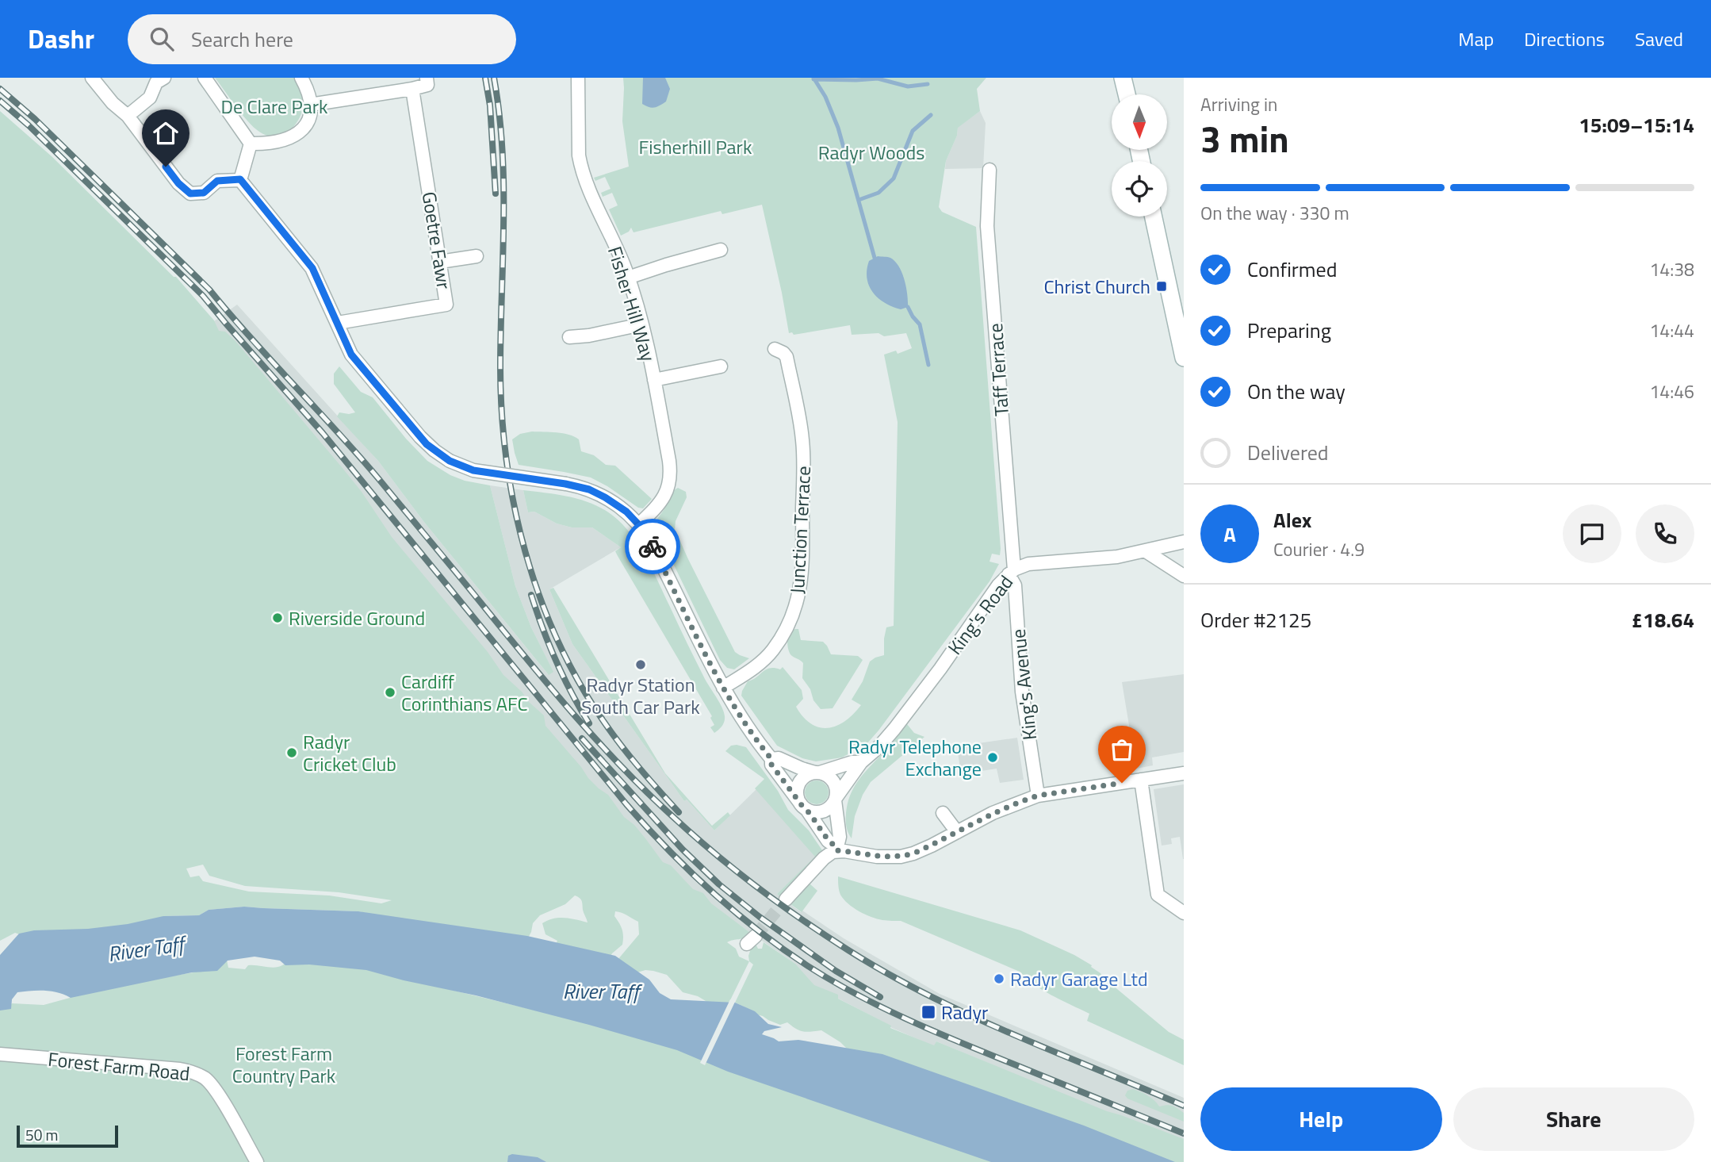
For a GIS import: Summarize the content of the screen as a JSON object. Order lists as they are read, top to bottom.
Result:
{
  "streets": {
    "street": [
      "Goetre Fawr",
      "Fisher Hill Way",
      "Taff Terrace",
      "Junction Terrace",
      "King's Road",
      "King's Avenue",
      "Forest Farm Road"
    ]
  },
  "crossings": [
    ["Taff Terrace", "King's Road"],
    ["Taff Terrace", "King's Avenue"],
    ["King's Road", "King's Avenue"]
  ],
  "water": ["River Taff"],
  "parks": [
    "De Clare Park",
    "Fisherhill Park",
    "Radyr Woods",
    "Forest Farm Country Park"
  ],
  "places": {
    "transit": ["Christ Church", "Radyr"],
    "other": [
      "Riverside Ground",
      "Radyr Station South Car Park",
      "Cardiff Corinthians AFC",
      "Radyr Cricket Club",
      "Radyr Telephone Exchange",
      "Radyr Garage Ltd"
    ]
  },
  "scale_bar": "50 m",
  "north": "bottom",
  "page": {
    "header": "Dashr",
    "search": "Search here",
    "nav": ["Map", "Directions", "Saved"],
    "heading": ["3 min", "Arriving in", "15:09–15:14"],
    "panel": [
      "Alex",
      "Courier · 4.9",
      "Order #2125",
      "£18.64"
    ],
    "bar": "On the way · 330 m",
    "list": [
      ["Confirmed", "14:38"],
      ["Preparing", "14:44"],
      ["On the way", "14:46"],
      "Delivered"
    ],
    "round": "A",
    "buttons": ["Help", "Share"],
    "scale": "50 m"
  }
}
